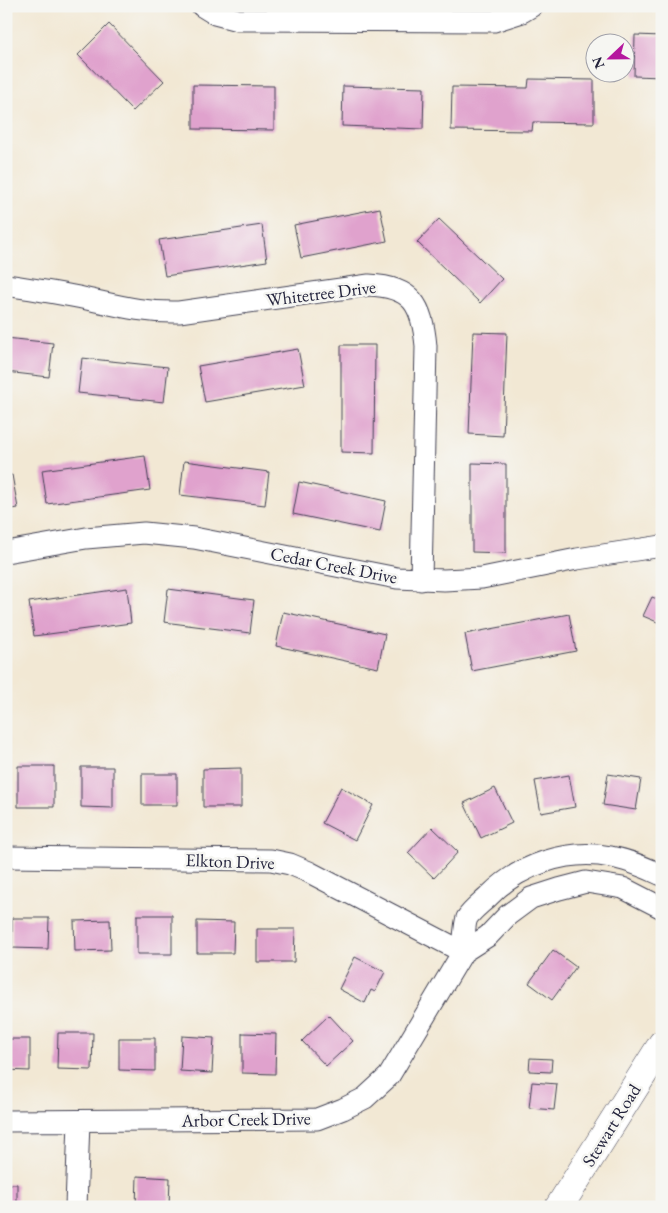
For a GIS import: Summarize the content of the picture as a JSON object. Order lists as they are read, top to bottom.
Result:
{
  "streets": {
    "street": [
      "Whitetree Drive",
      "Cedar Creek Drive",
      "Elkton Drive",
      "Arbor Creek Drive",
      "Stewart Road"
    ]
  },
  "crossings": [
    ["Whitetree Drive", "Cedar Creek Drive"],
    ["Elkton Drive", "Arbor Creek Drive"]
  ],
  "north": "left"
}
